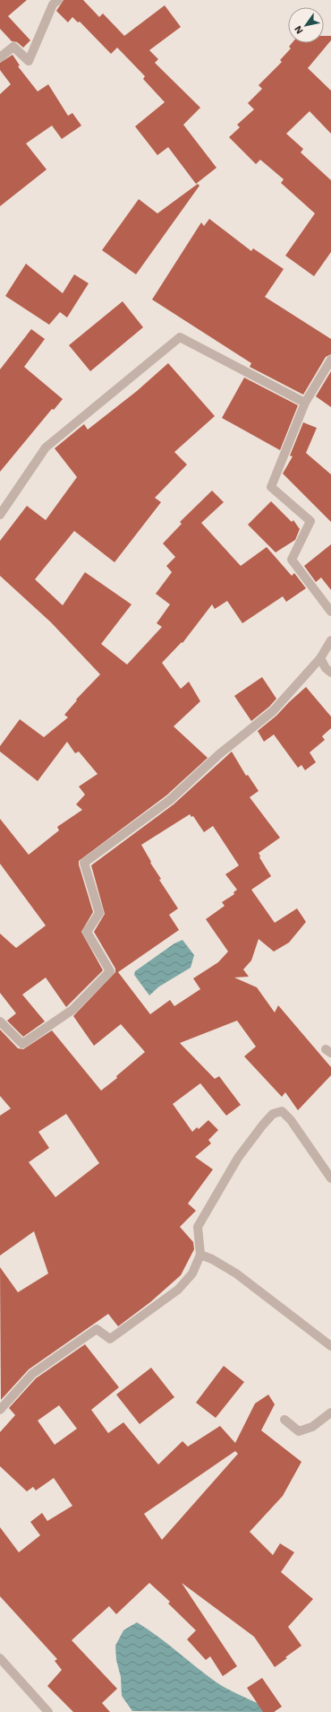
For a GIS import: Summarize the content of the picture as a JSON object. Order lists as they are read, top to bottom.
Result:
{
  "north": "bottom left"
}
